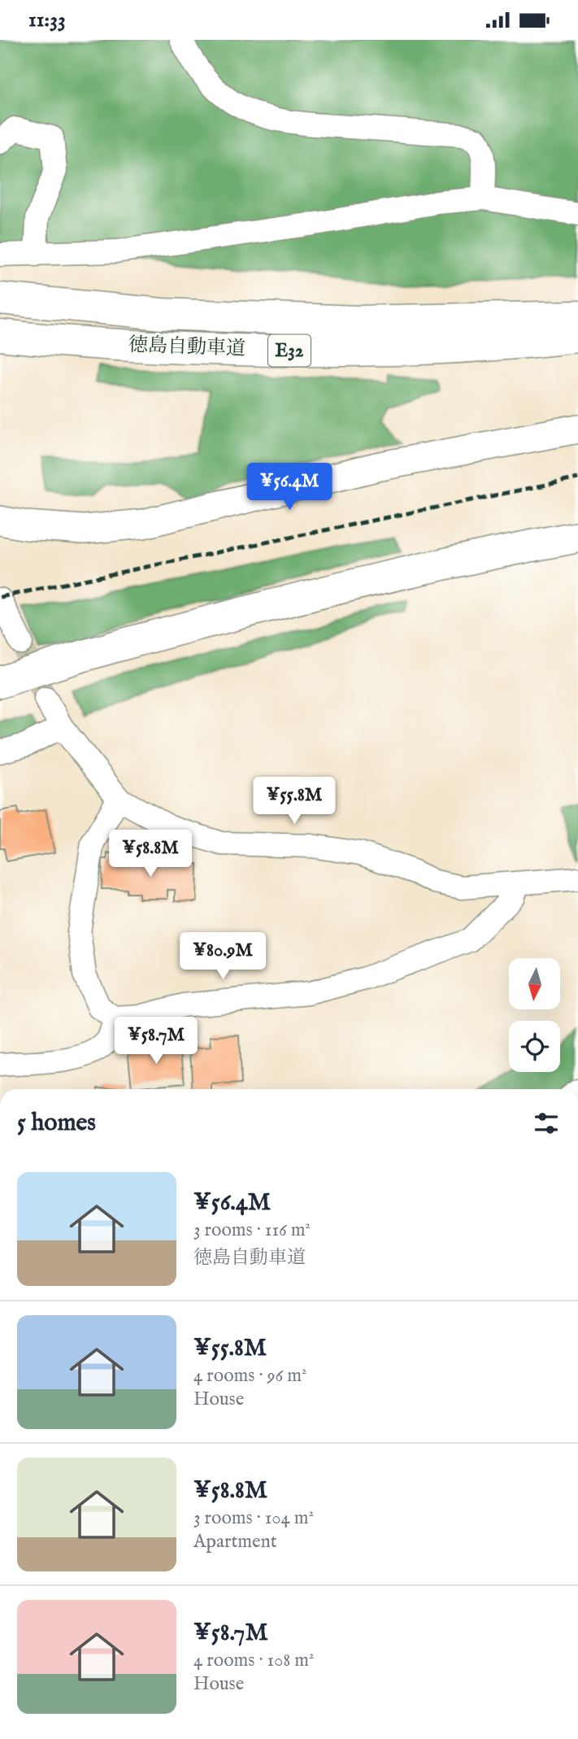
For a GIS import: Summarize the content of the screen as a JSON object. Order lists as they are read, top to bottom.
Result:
{
  "streets": {
    "highway": ["徳島自動車道", "E32"]
  },
  "north": "bottom",
  "page": {
    "status": "11:33",
    "price": [
      "¥56.4M",
      "¥55.8M",
      "¥58.8M",
      "¥80.9M",
      "¥58.7M"
    ],
    "heading": "5 homes",
    "list": [
      {
        "name": "¥56.4M",
        "note": "3 rooms · 116 m² · 徳島自動車道"
      },
      {
        "name": "¥55.8M",
        "note": "4 rooms · 96 m² · House"
      },
      {
        "name": "¥58.8M",
        "note": "3 rooms · 104 m² · Apartment"
      },
      {
        "name": "¥58.7M",
        "note": "4 rooms · 108 m² · House"
      }
    ]
  }
}
